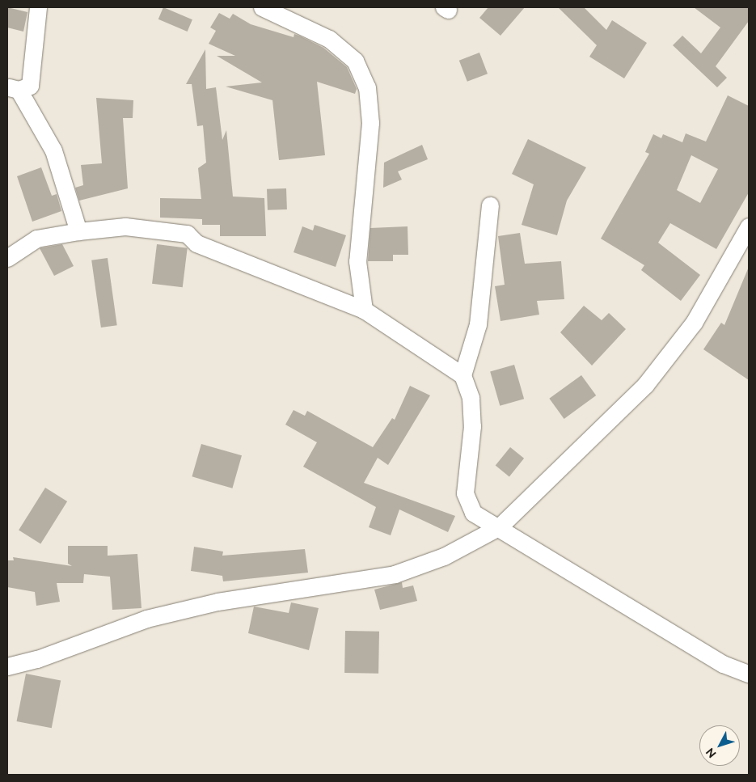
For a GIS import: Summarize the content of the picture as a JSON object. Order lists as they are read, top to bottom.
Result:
{
  "north": "bottom left"
}
